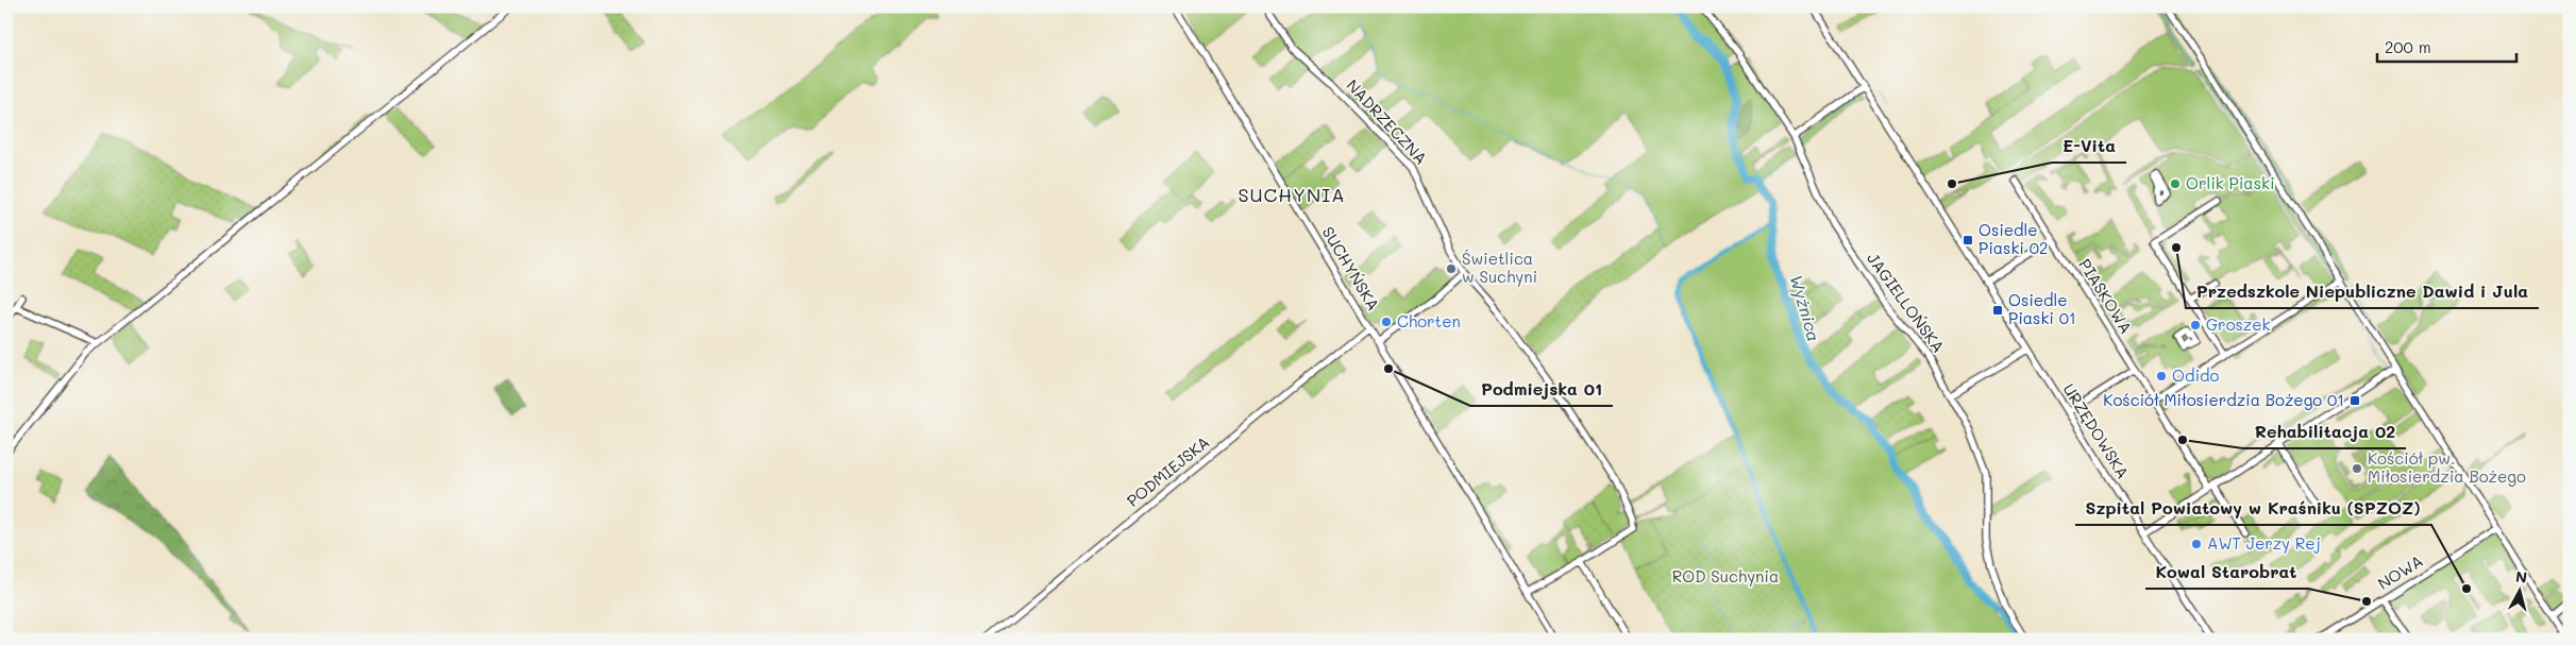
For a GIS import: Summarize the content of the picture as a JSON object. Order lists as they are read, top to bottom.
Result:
{
  "streets": {
    "street": [
      "NADRZECZNA",
      "SUCHYŃSKA",
      "PIASKOWA",
      "JAGIELLOŃSKA",
      "URZĘDOWSKA",
      "PODMIEJSKA",
      "NOWA"
    ]
  },
  "crossings": [
    ["SUCHYŃSKA", "PODMIEJSKA"]
  ],
  "districts": ["SUCHYNIA"],
  "water": ["Wyżnica"],
  "parks": ["ROD Suchynia"],
  "places": {
    "other": [
      "E-Vita",
      "Orlik Piaski",
      "Przedszkole Niepubliczne Dawid i Jula",
      "Świetlica w Suchyni",
      "Chorten",
      "Groszek",
      "Podmiejska 01",
      "Odido",
      "Rehabilitacja 02",
      "Kościół pw. Miłosierdzia Bożego",
      "AWT Jerzy Rej",
      "Szpital Powiatowy w Kraśniku (SPZOZ)",
      "Kowal Starobrat"
    ],
    "transit": ["Osiedle Piaski 02", "Osiedle Piaski 01", "Kościół Miłosierdzia Bożego 01"]
  },
  "scale_bar": "200 m",
  "north": "top"
}
